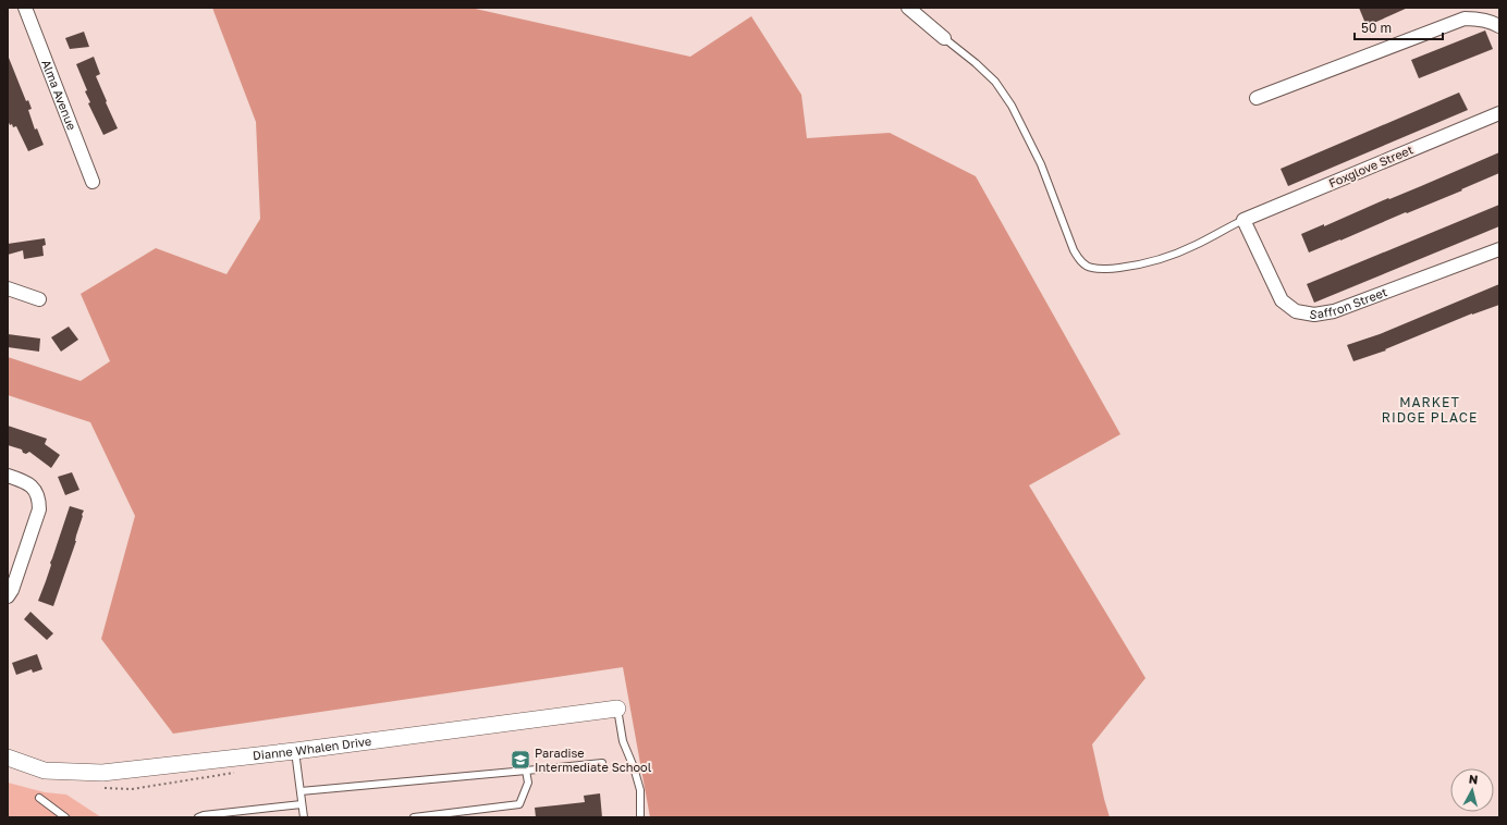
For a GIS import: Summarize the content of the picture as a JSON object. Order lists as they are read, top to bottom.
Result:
{
  "streets": {
    "street": [
      "Alma Avenue",
      "Foxglove Street",
      "Saffron Street",
      "Dianne Whalen Drive"
    ]
  },
  "crossings": [
    ["Foxglove Street", "Saffron Street"]
  ],
  "districts": ["MARKET RIDGE PLACE"],
  "places": {
    "school or university": ["Paradise Intermediate School"]
  },
  "scale_bar": "50 m",
  "north": "top"
}
